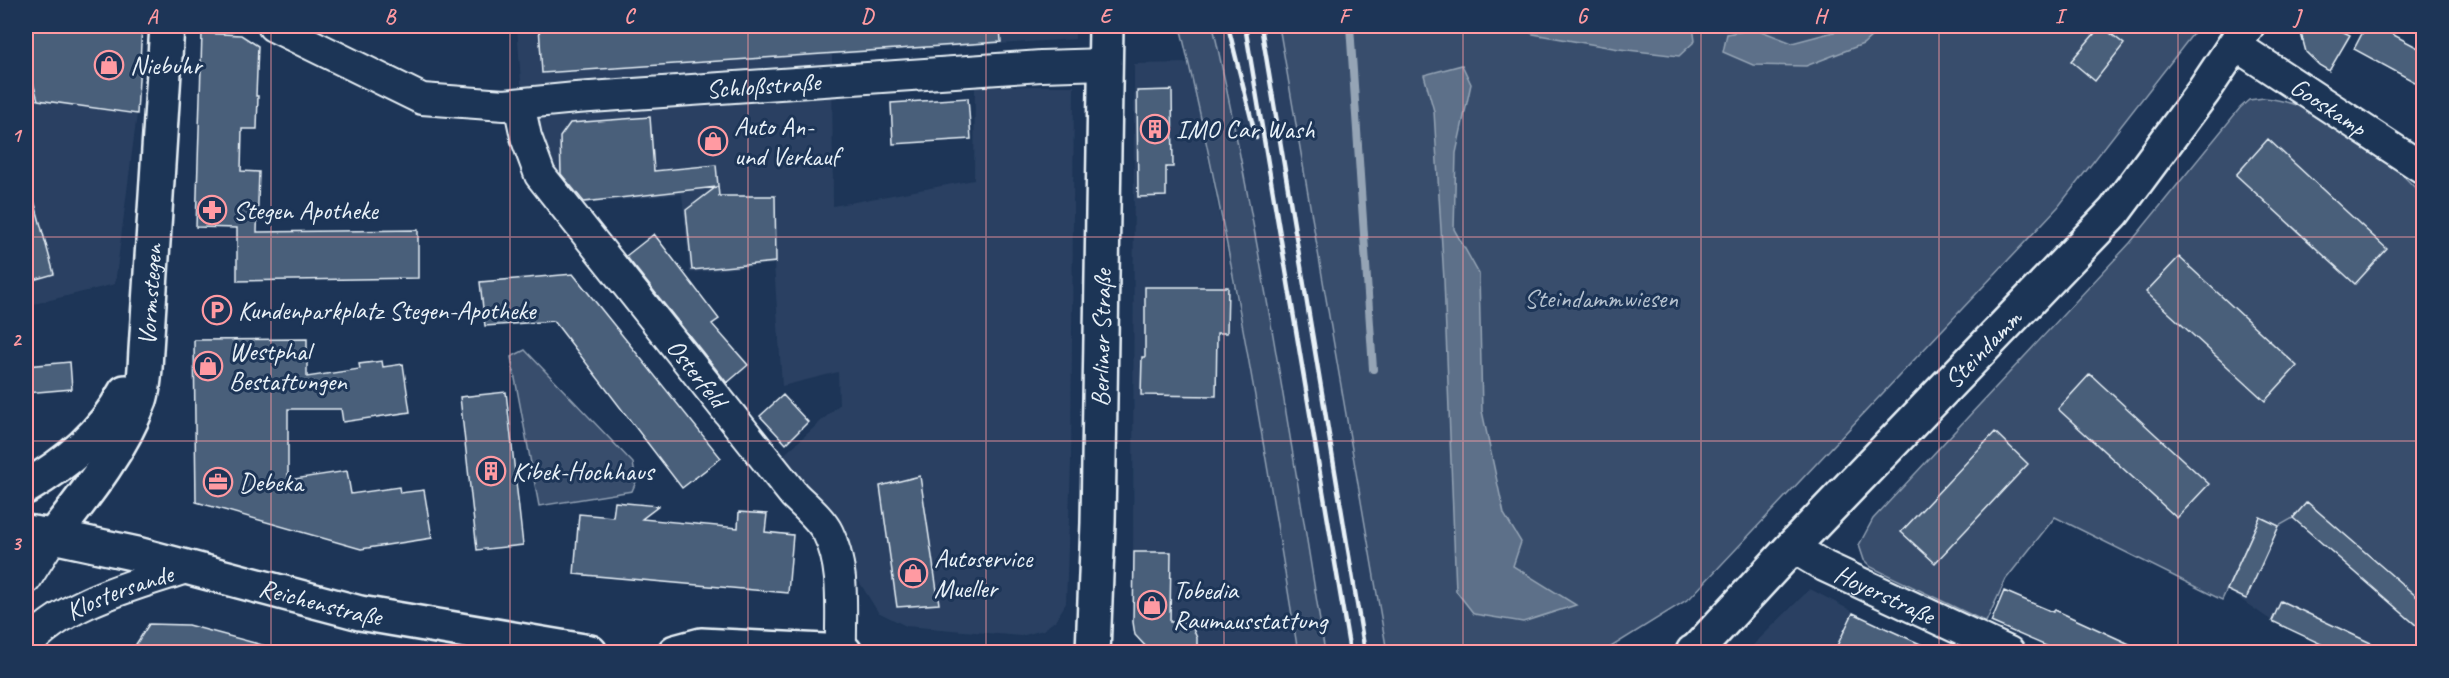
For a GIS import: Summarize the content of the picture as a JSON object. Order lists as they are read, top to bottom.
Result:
{
  "streets": {
    "main road": [
      "Vormstegen",
      "Berliner Straße",
      "Steindamm",
      "Reichenstraße"
    ],
    "street": [
      "Schloßstraße",
      "Gooskamp",
      "Osterfeld",
      "Klostersande",
      "Hoyerstraße"
    ]
  },
  "crossings": [
    ["Schloßstraße", "Berliner Straße"],
    ["Schloßstraße", "Osterfeld"],
    ["Gooskamp", "Steindamm"],
    ["Vormstegen", "Reichenstraße"],
    ["Steindamm", "Hoyerstraße"],
    ["Klostersande", "Reichenstraße"]
  ],
  "parks": ["Steindammwiesen"],
  "places": {
    "shop": [
      "Niebuhr",
      "Auto An- und Verkauf",
      "Westphal Bestattungen",
      "Autoservice Mueller",
      "Tobedia Raumausstattung"
    ],
    "building": ["IMO Car Wash", "Kibek-Hochhaus"],
    "pharmacy": ["Stegen Apotheke"],
    "parking": ["Kundenparkplatz Stegen-Apotheke"],
    "office": ["Debeka"]
  },
  "grid": {
    "columns": [
      "A",
      "B",
      "C",
      "D",
      "E",
      "F",
      "G",
      "H",
      "I",
      "J"
    ],
    "rows": ["1", "2", "3"]
  }
}
